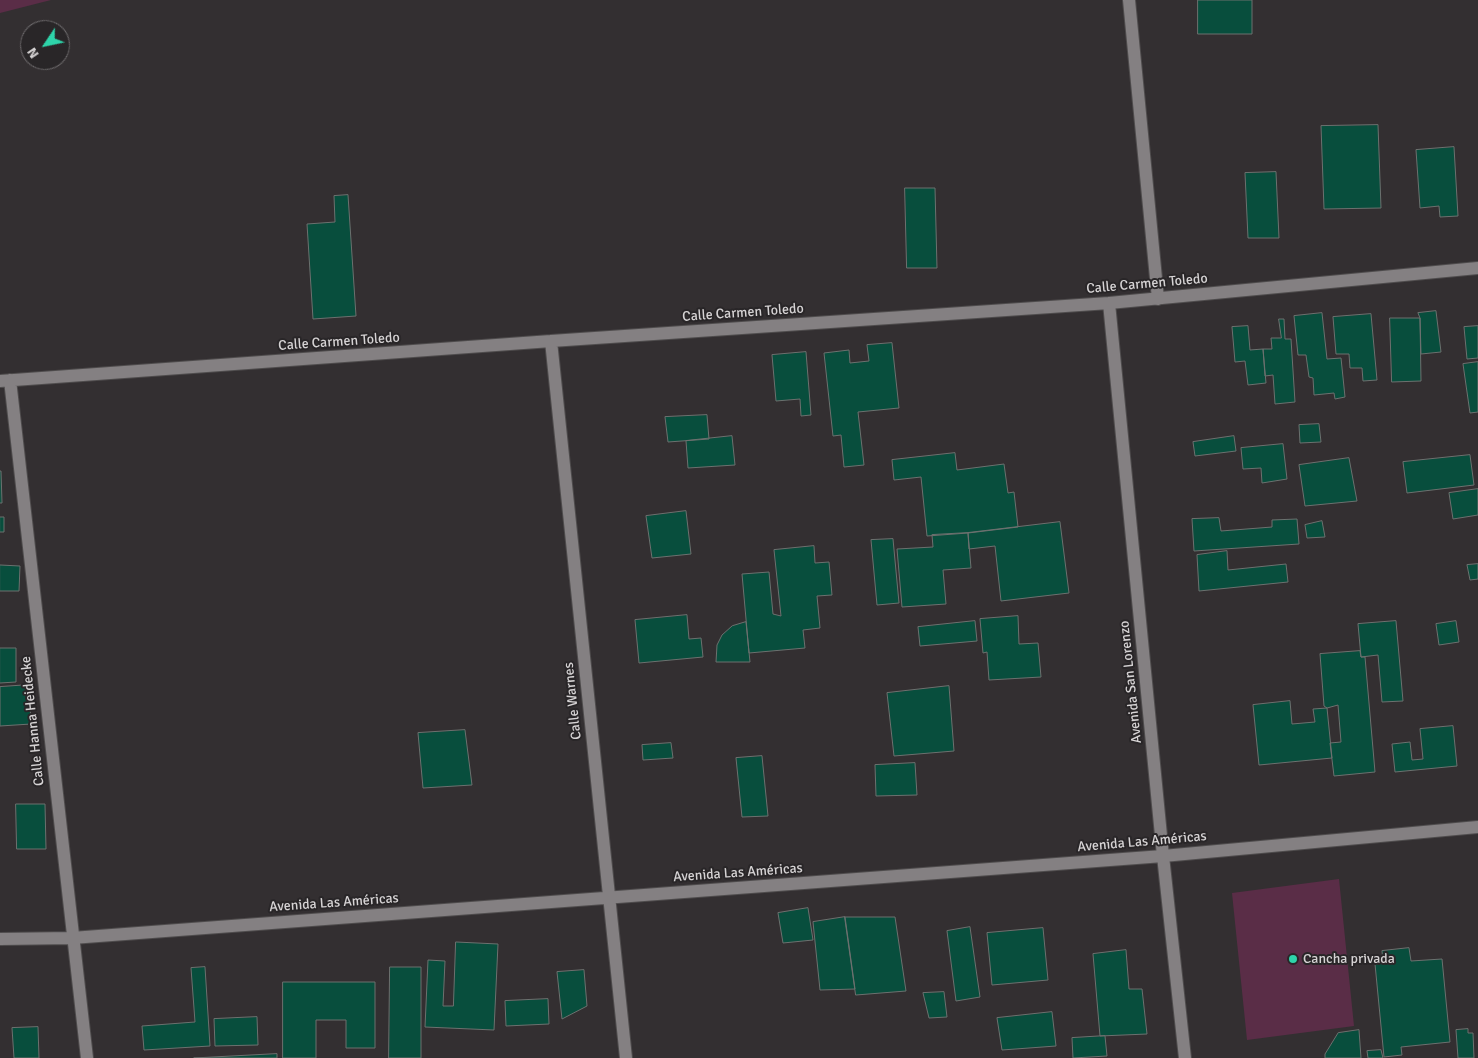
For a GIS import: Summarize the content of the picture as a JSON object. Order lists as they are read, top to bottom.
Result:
{
  "streets": {
    "street": [
      "Calle Carmen Toledo",
      "Avenida San Lorenzo",
      "Calle Warnes",
      "Calle Hanna Heidecke",
      "Avenida Las Américas"
    ]
  },
  "crossings": [
    ["Calle Carmen Toledo", "Avenida San Lorenzo"],
    ["Calle Carmen Toledo", "Calle Warnes"],
    ["Calle Carmen Toledo", "Calle Hanna Heidecke"],
    ["Avenida San Lorenzo", "Avenida Las Américas"],
    ["Calle Warnes", "Avenida Las Américas"],
    ["Calle Hanna Heidecke", "Avenida Las Américas"]
  ],
  "places": ["Cancha privada"],
  "north": "bottom left"
}
